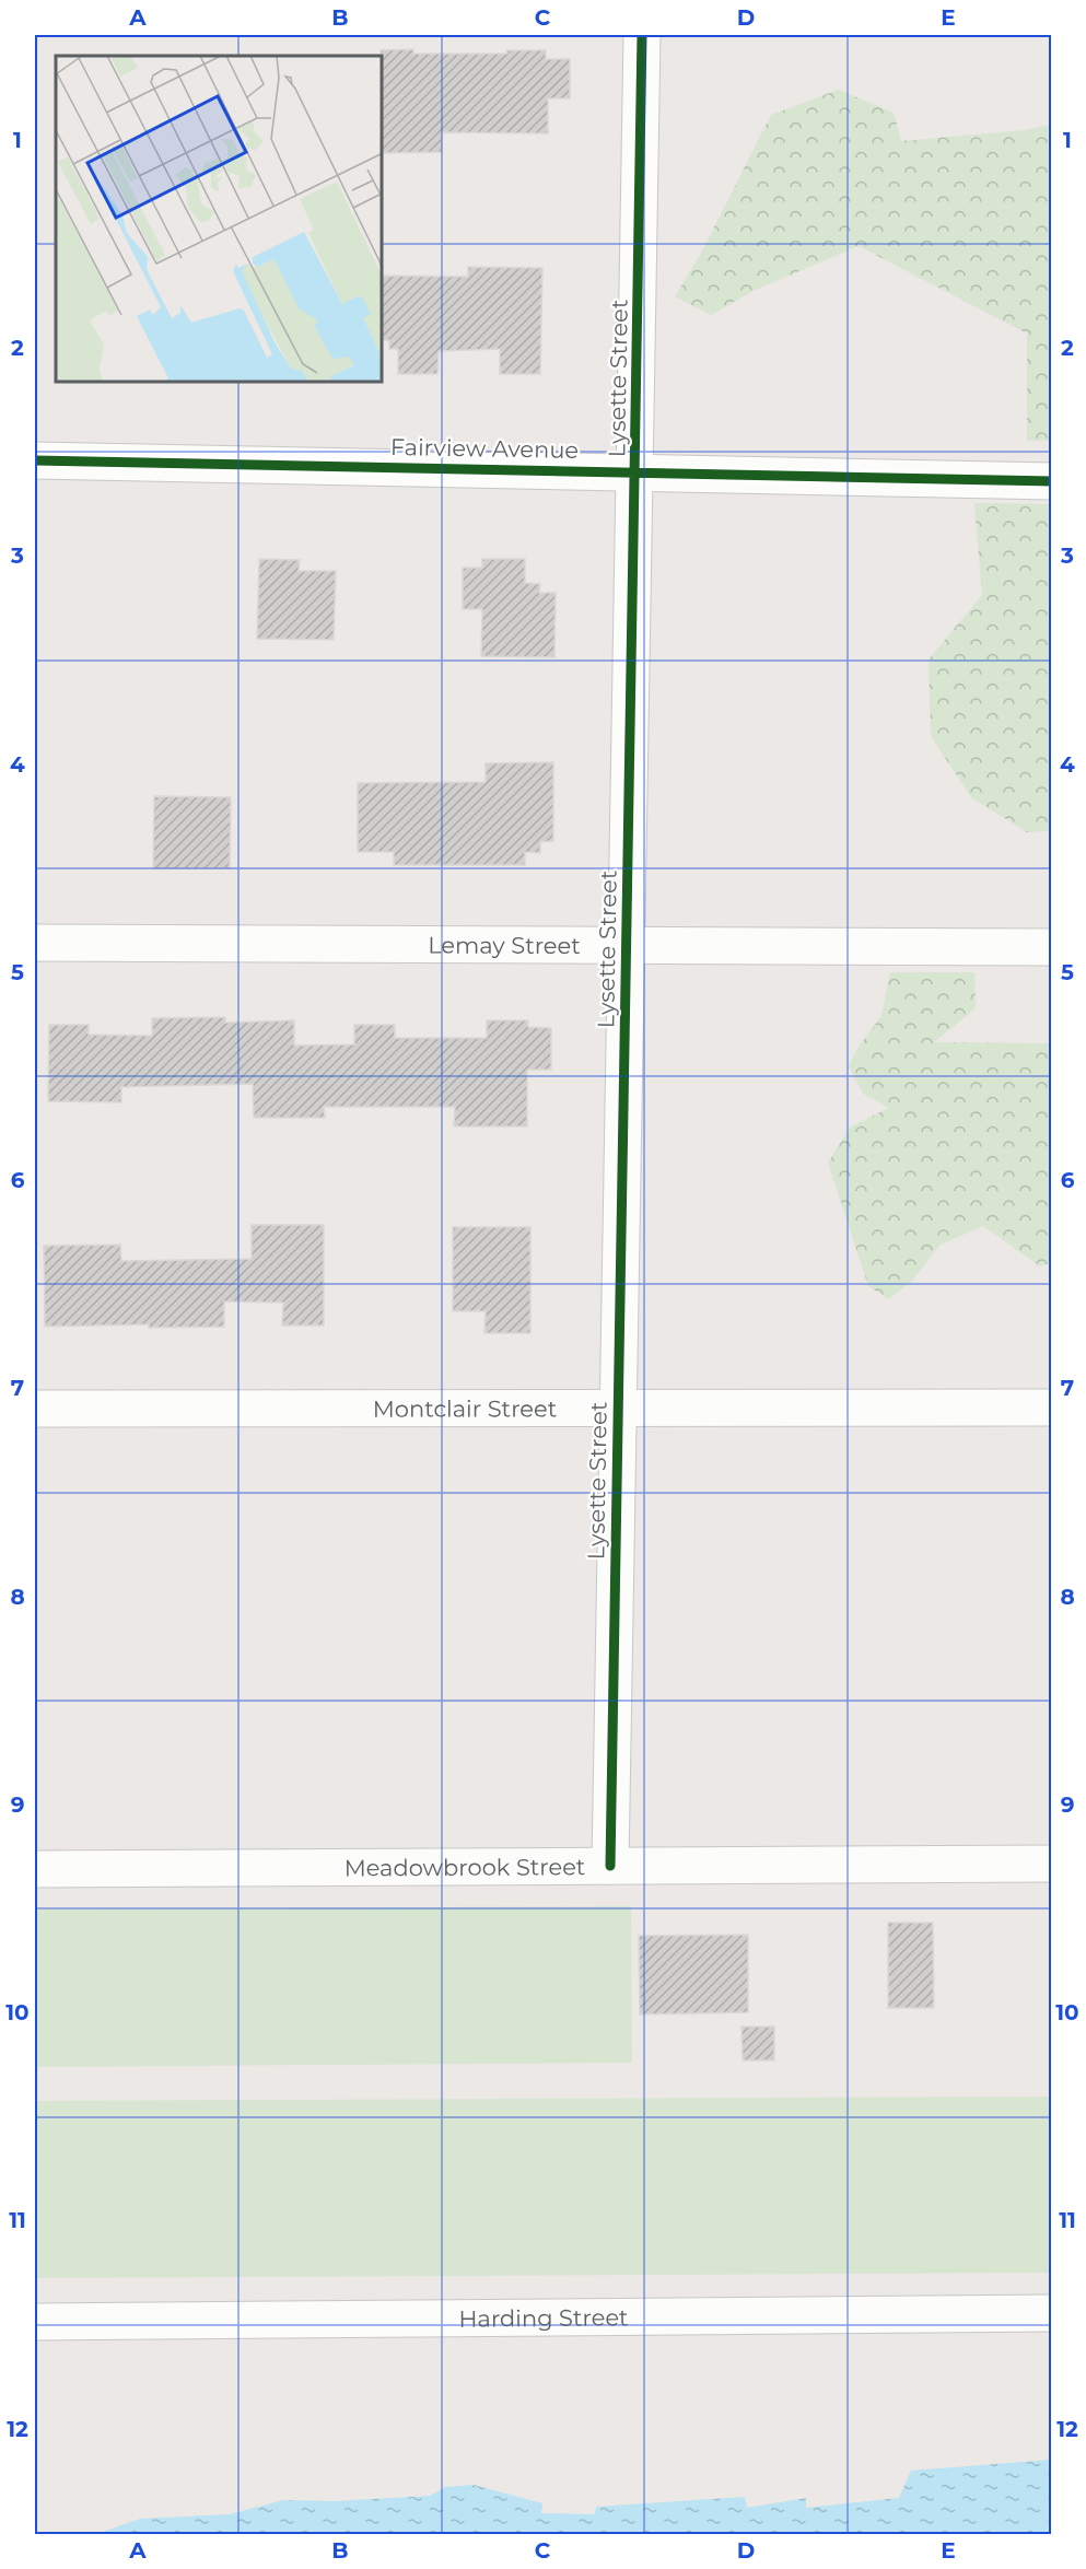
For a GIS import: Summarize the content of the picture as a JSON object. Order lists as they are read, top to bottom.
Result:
{
  "streets": {
    "street": [
      "Lysette Street",
      "Fairview Avenue",
      "Lemay Street",
      "Montclair Street",
      "Meadowbrook Street",
      "Harding Street"
    ]
  },
  "crossings": [
    ["Lysette Street", "Fairview Avenue"],
    ["Lysette Street", "Lemay Street"],
    ["Lysette Street", "Montclair Street"],
    ["Lysette Street", "Meadowbrook Street"]
  ],
  "grid": {
    "columns": [
      "A",
      "B",
      "C",
      "D",
      "E"
    ],
    "rows": [
      "1",
      "2",
      "3",
      "4",
      "5",
      "6",
      "7",
      "8",
      "9",
      "10",
      "11",
      "12"
    ]
  }
}
